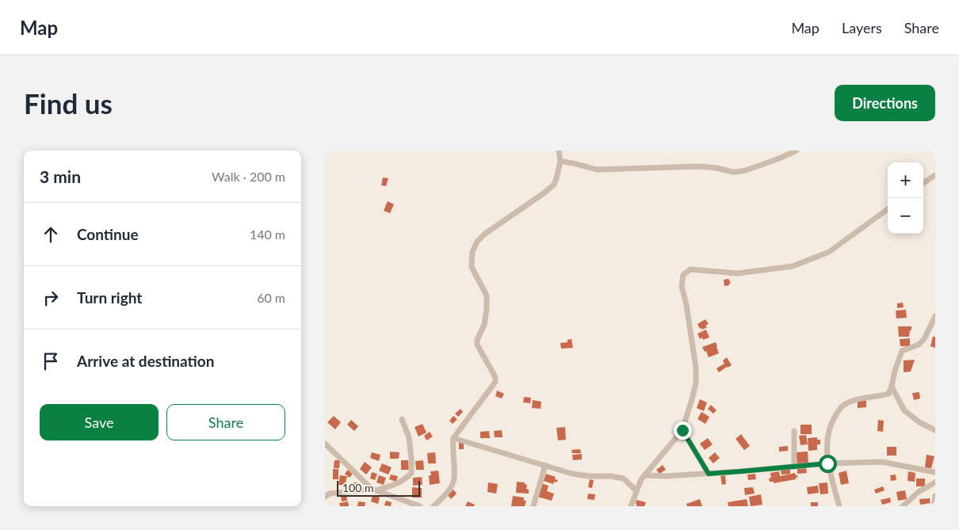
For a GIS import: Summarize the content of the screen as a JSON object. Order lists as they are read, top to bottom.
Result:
{
  "scale_bar": "100 m",
  "page": {
    "header": "Map",
    "nav": ["Map", "Layers", "Share"],
    "buttons": [
      "Directions",
      ["Save", "Share"]
    ],
    "title": "Find us",
    "heading": ["3 min", "Walk · 200 m"],
    "map_buttons": ["+", "−"],
    "list": [
      ["Continue", "140 m"],
      ["Turn right", "60 m"],
      "Arrive at destination"
    ],
    "scale": "100 m"
  }
}
